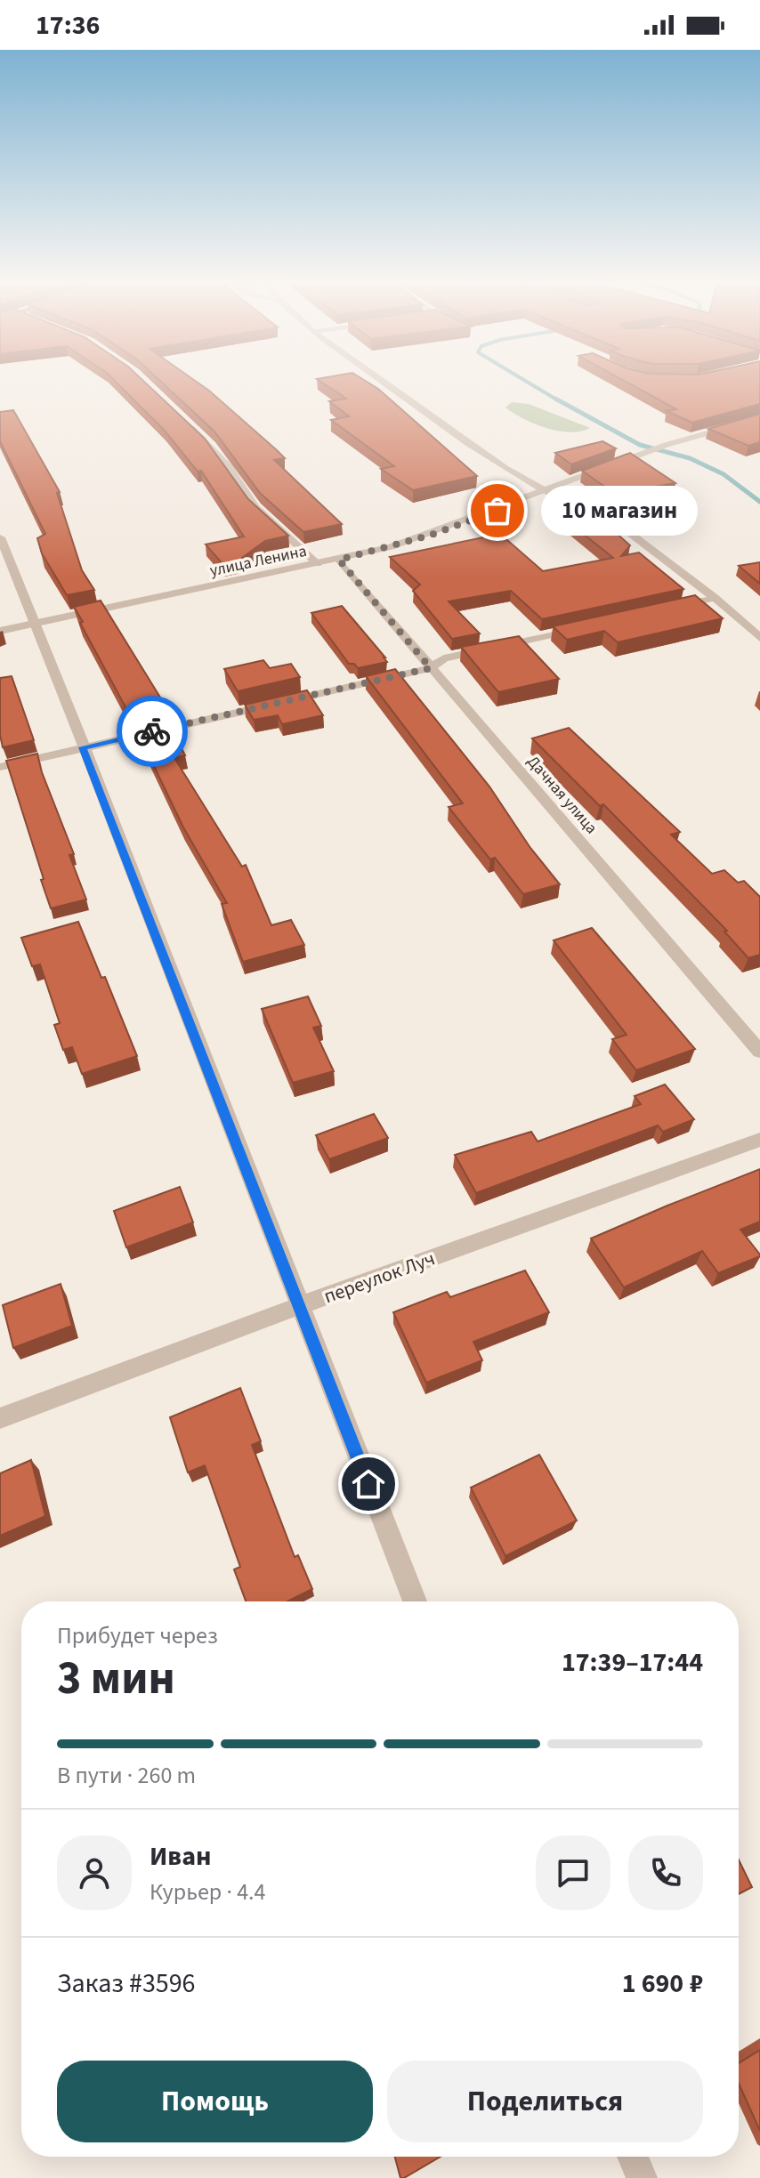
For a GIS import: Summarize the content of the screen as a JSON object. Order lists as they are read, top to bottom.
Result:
{
  "streets": {
    "street": ["улица Ленина", "Дачная улица", "переулок Луч"]
  },
  "crossings": [
    ["улица Ленина", "Дачная улица"]
  ],
  "places": ["10 магазин"],
  "page": {
    "status": "17:36",
    "bubble": "10 магазин",
    "heading": ["3 мин", "Прибудет через", "17:39–17:44"],
    "panel": [
      "Иван",
      "Курьер · 4.4",
      "Заказ #3596",
      "1 690 ₽"
    ],
    "bar": "В пути · 260 m",
    "buttons": ["Помощь", "Поделиться"]
  }
}
